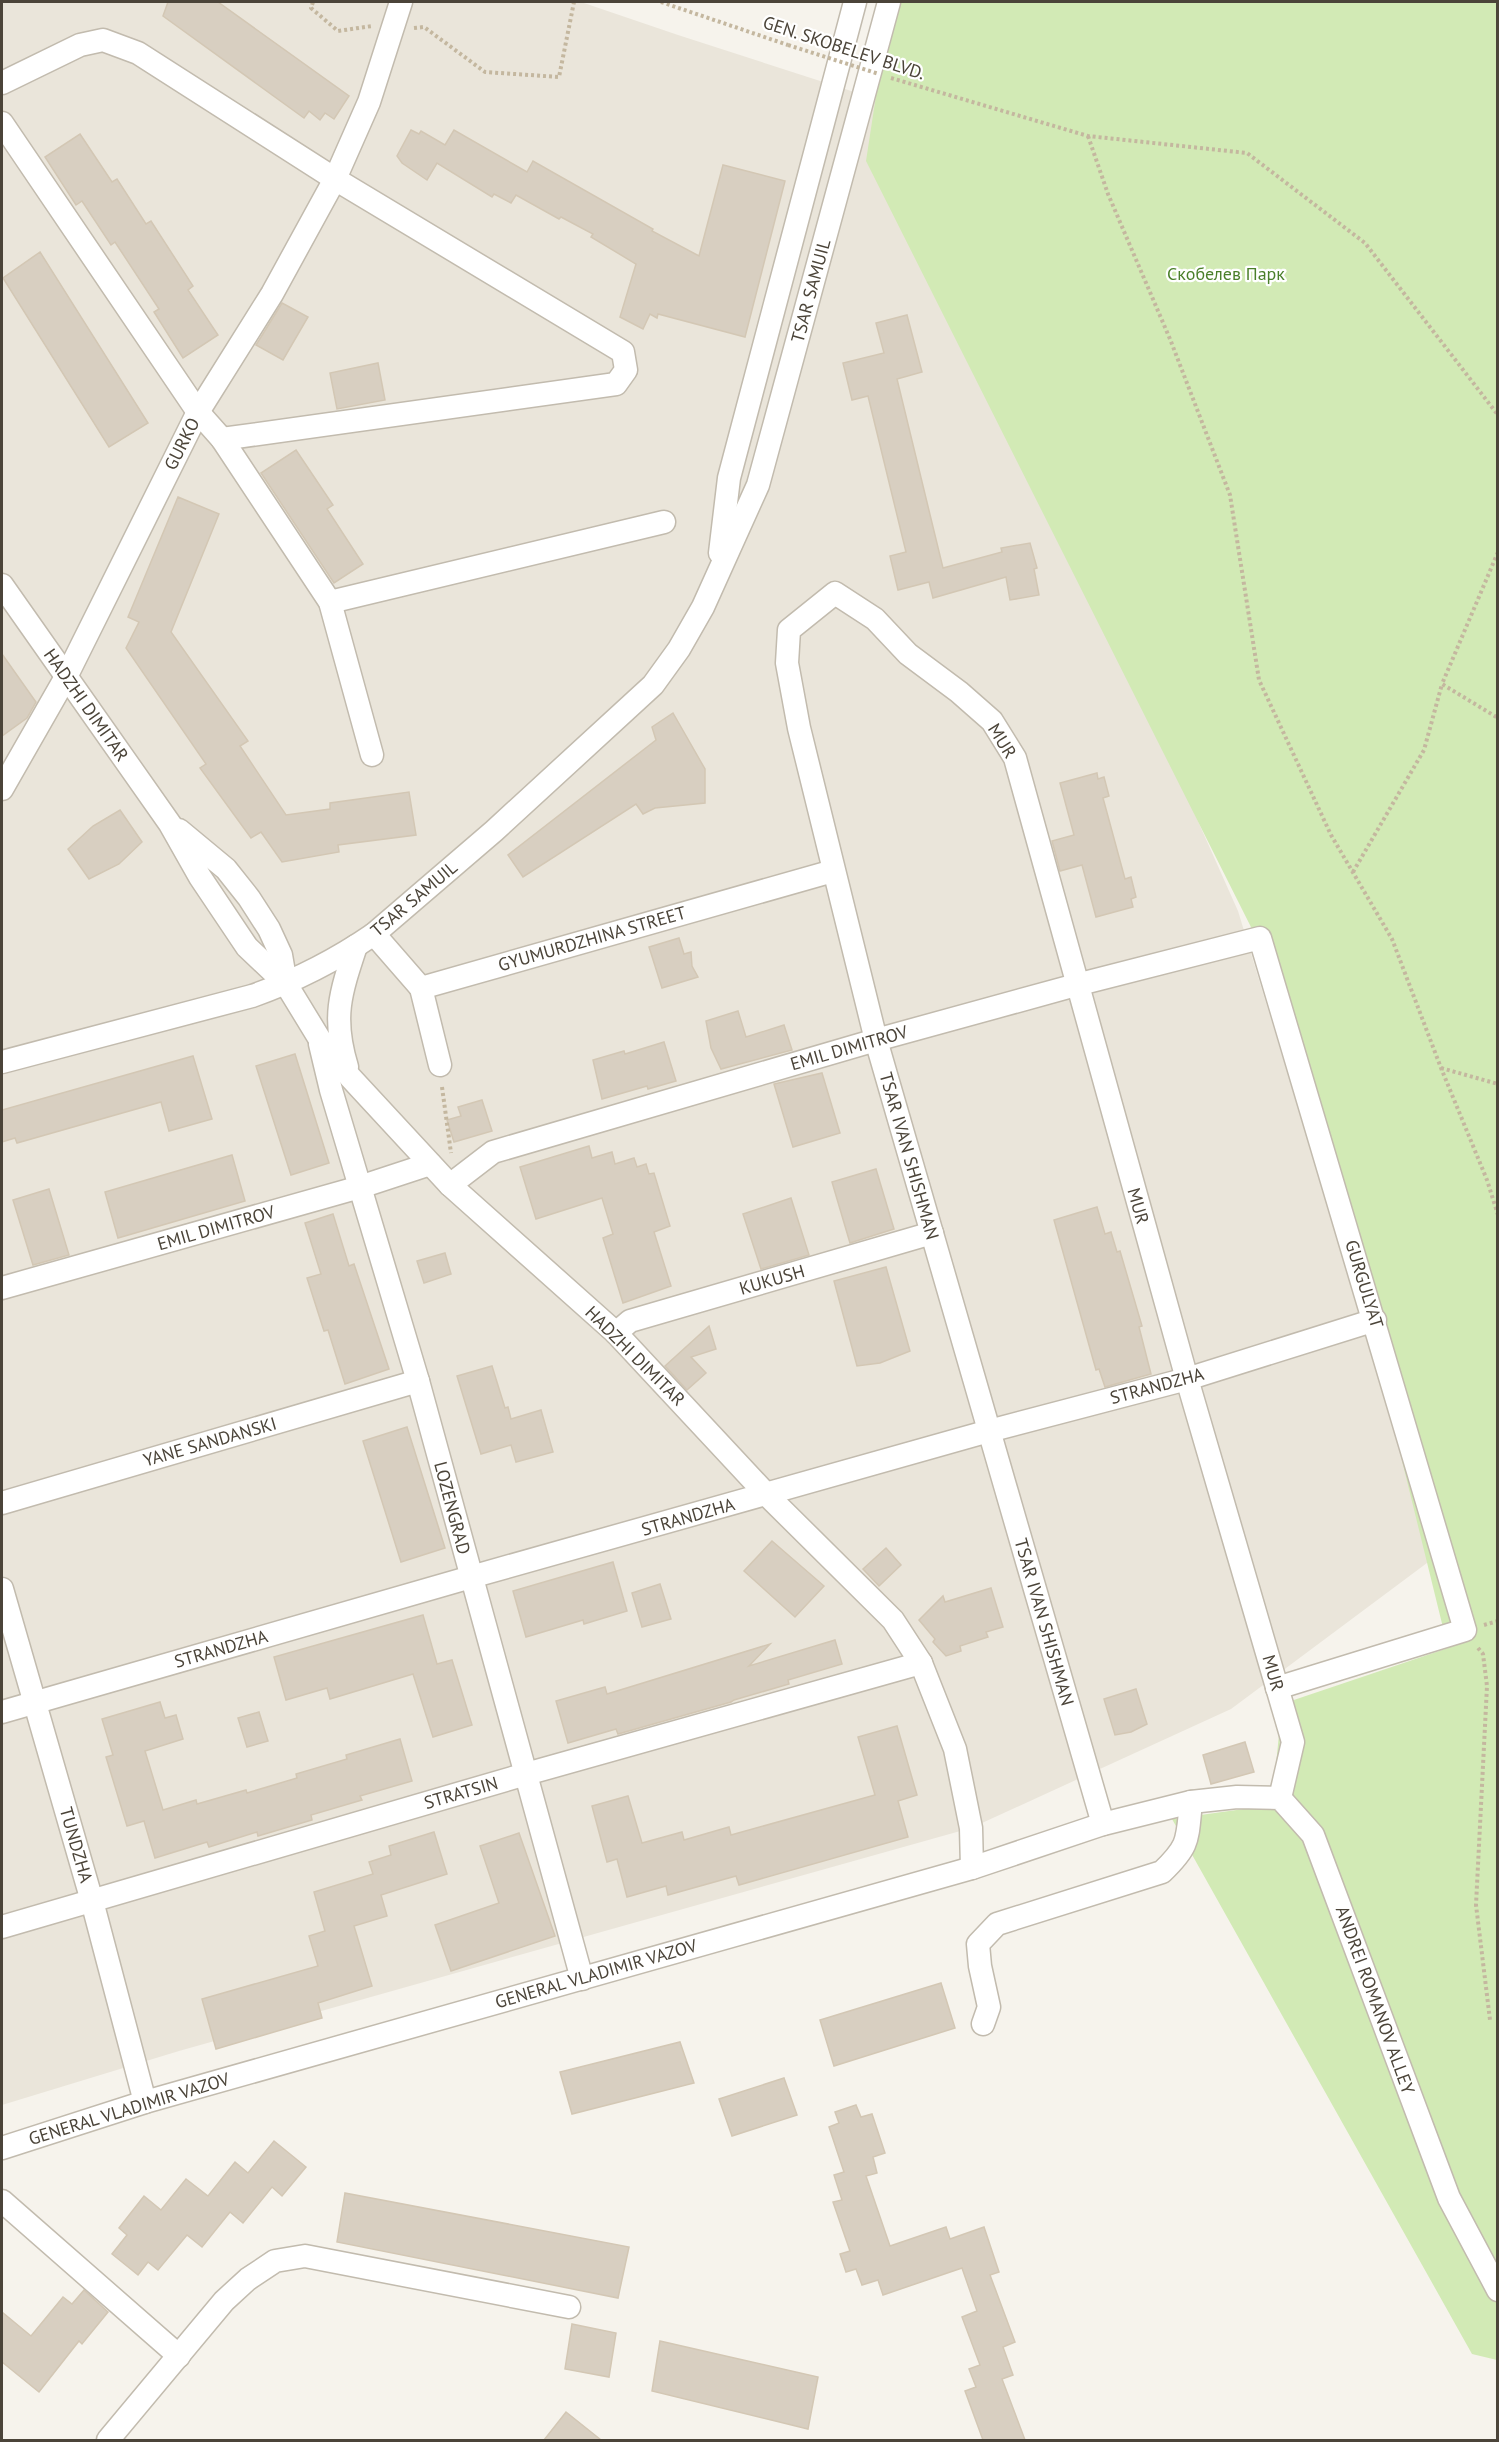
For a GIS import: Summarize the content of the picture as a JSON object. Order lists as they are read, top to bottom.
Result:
{
  "streets": {
    "street": [
      "TSAR SAMUIL",
      "GURKO",
      "HADZHI DIMITAR",
      "MUR",
      "GYUMURDZHINA STREET",
      "EMIL DIMITROV",
      "TSAR IVAN SHISHMAN",
      "KUKUSH",
      "GURGULYAT",
      "STRANDZHA",
      "YANE SANDANSKI",
      "LOZENGRAD",
      "STRATSIN",
      "TUNDZHA",
      "GENERAL VLADIMIR VAZOV",
      "ANDREI ROMANOV ALLEY"
    ],
    "path": ["GEN. SKOBELEV BLVD."]
  },
  "crossings": [
    ["TSAR SAMUIL", "HADZHI DIMITAR"],
    ["GURKO", "HADZHI DIMITAR"],
    ["HADZHI DIMITAR", "EMIL DIMITROV"],
    ["HADZHI DIMITAR", "KUKUSH"],
    ["HADZHI DIMITAR", "STRANDZHA"],
    ["HADZHI DIMITAR", "LOZENGRAD"],
    ["HADZHI DIMITAR", "STRATSIN"],
    ["HADZHI DIMITAR", "GENERAL VLADIMIR VAZOV"],
    ["MUR", "EMIL DIMITROV"],
    ["MUR", "TSAR IVAN SHISHMAN"],
    ["MUR", "STRANDZHA"],
    ["MUR", "ANDREI ROMANOV ALLEY"],
    ["GYUMURDZHINA STREET", "TSAR IVAN SHISHMAN"],
    ["EMIL DIMITROV", "TSAR IVAN SHISHMAN"],
    ["EMIL DIMITROV", "GURGULYAT"],
    ["EMIL DIMITROV", "LOZENGRAD"],
    ["TSAR IVAN SHISHMAN", "KUKUSH"],
    ["TSAR IVAN SHISHMAN", "STRANDZHA"],
    ["TSAR IVAN SHISHMAN", "GENERAL VLADIMIR VAZOV"],
    ["GURGULYAT", "STRANDZHA"],
    ["STRANDZHA", "LOZENGRAD"],
    ["STRANDZHA", "TUNDZHA"],
    ["YANE SANDANSKI", "LOZENGRAD"],
    ["LOZENGRAD", "STRATSIN"],
    ["LOZENGRAD", "GENERAL VLADIMIR VAZOV"],
    ["STRATSIN", "TUNDZHA"],
    ["TUNDZHA", "GENERAL VLADIMIR VAZOV"]
  ],
  "parks": ["Скобелев Парк"]
}
